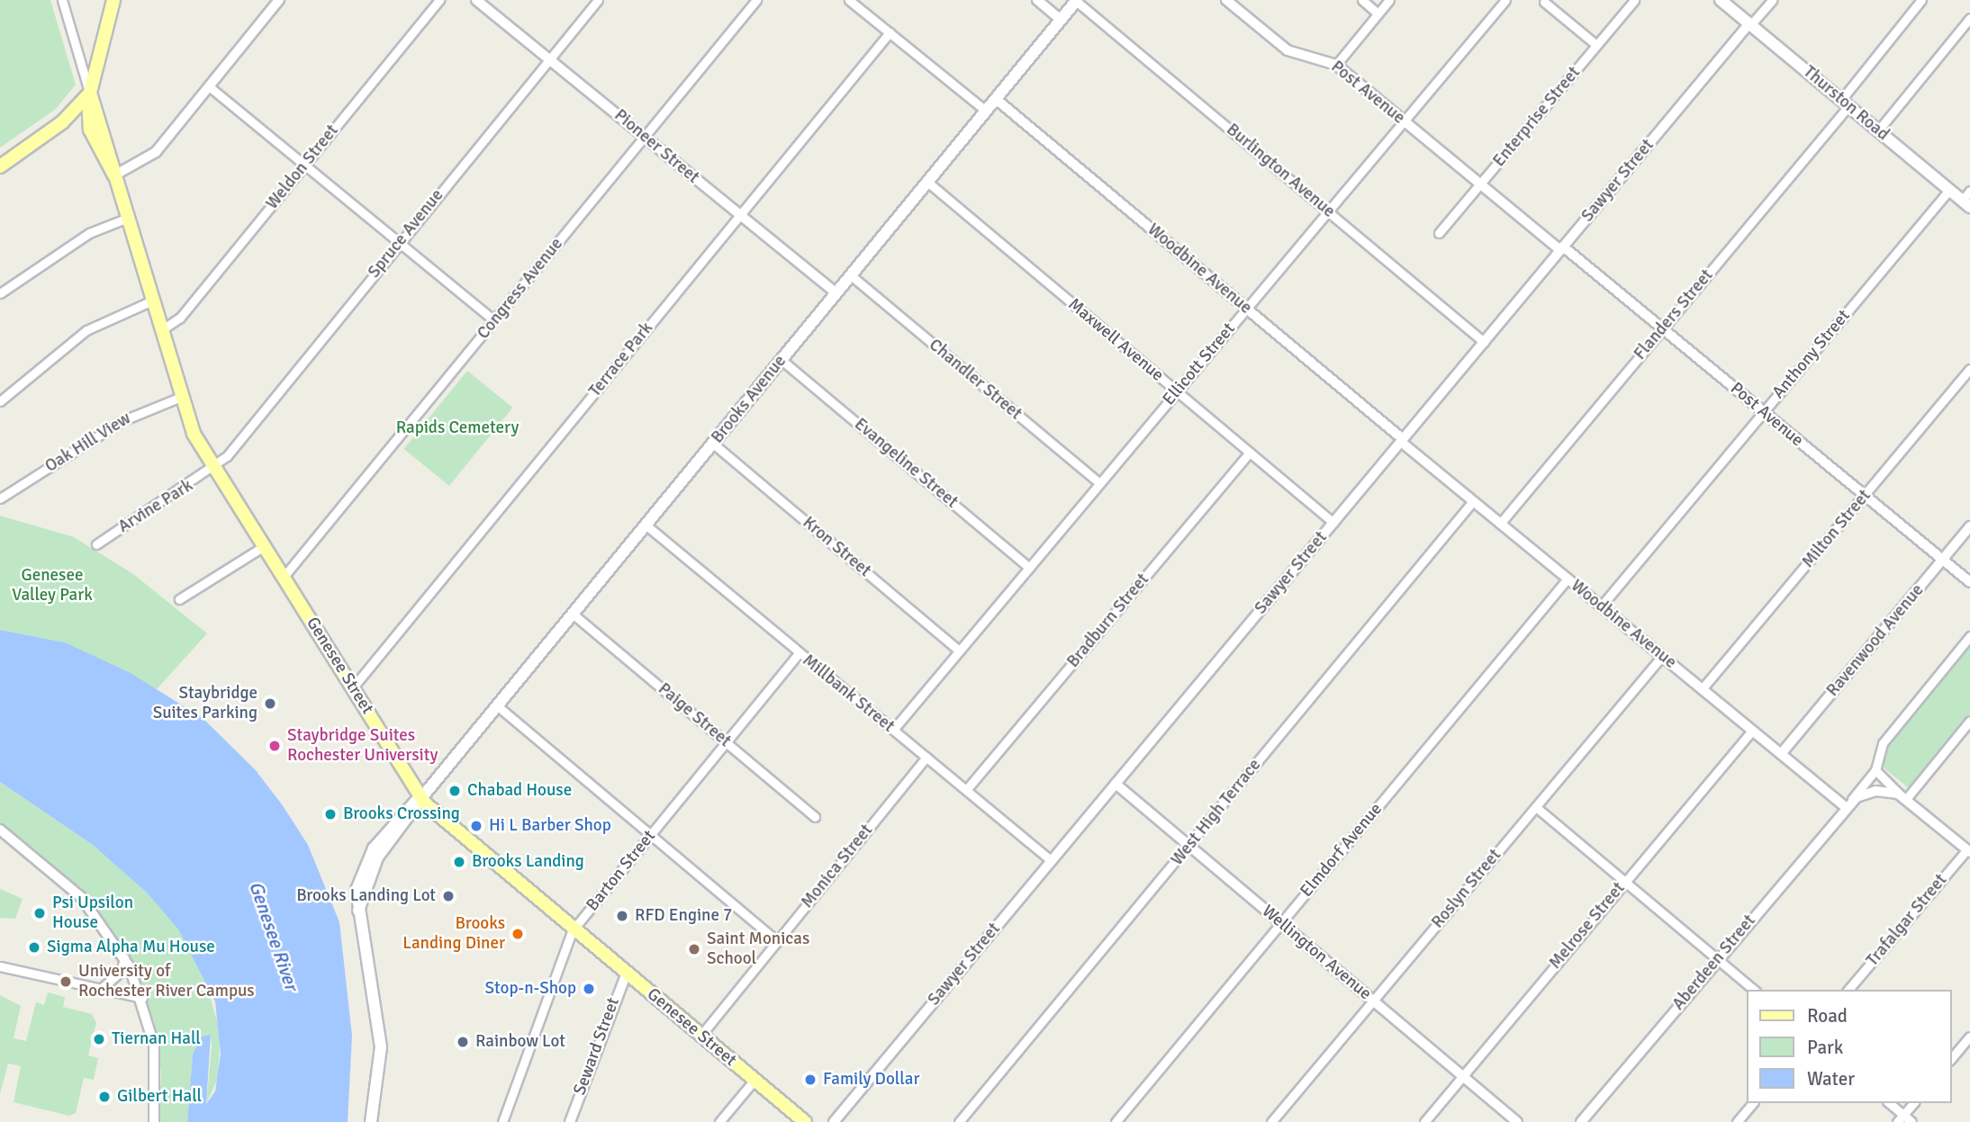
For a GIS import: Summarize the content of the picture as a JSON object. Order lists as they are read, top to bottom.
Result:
{
  "streets": {
    "main road": ["Thurston Road", "Brooks Avenue", "Genesee Street"],
    "street": [
      "Post Avenue",
      "Enterprise Street",
      "Pioneer Street",
      "Weldon Street",
      "Burlington Avenue",
      "Sawyer Street",
      "Spruce Avenue",
      "Woodbine Avenue",
      "Congress Avenue",
      "Flanders Street",
      "Maxwell Avenue",
      "Anthony Street",
      "Terrace Park",
      "Ellicott Street",
      "Chandler Street",
      "Oak Hill View",
      "Evangeline Street",
      "Arvine Park",
      "Milton Street",
      "Kron Street",
      "Bradburn Street",
      "Ravenwood Avenue",
      "Millbank Street",
      "Paige Street",
      "West High Terrace",
      "Elmdorf Avenue",
      "Monica Street",
      "Barton Street",
      "Roslyn Street",
      "Trafalgar Street",
      "Melrose Street",
      "Wellington Avenue",
      "Aberdeen Street",
      "Seward Street"
    ]
  },
  "crossings": [
    ["Post Avenue", "Enterprise Street"],
    ["Post Avenue", "Sawyer Street"],
    ["Post Avenue", "Flanders Street"],
    ["Post Avenue", "Anthony Street"],
    ["Post Avenue", "Ellicott Street"],
    ["Post Avenue", "Milton Street"],
    ["Post Avenue", "Ravenwood Avenue"],
    ["Thurston Road", "Sawyer Street"],
    ["Thurston Road", "Flanders Street"],
    ["Thurston Road", "Anthony Street"],
    ["Pioneer Street", "Spruce Avenue"],
    ["Pioneer Street", "Congress Avenue"],
    ["Pioneer Street", "Terrace Park"],
    ["Pioneer Street", "Brooks Avenue"],
    ["Weldon Street", "Genesee Street"],
    ["Burlington Avenue", "Sawyer Street"],
    ["Burlington Avenue", "Ellicott Street"],
    ["Burlington Avenue", "Brooks Avenue"],
    ["Sawyer Street", "Woodbine Avenue"],
    ["Sawyer Street", "Maxwell Avenue"],
    ["Sawyer Street", "Millbank Street"],
    ["Sawyer Street", "Wellington Avenue"],
    ["Spruce Avenue", "Arvine Park"],
    ["Spruce Avenue", "Genesee Street"],
    ["Woodbine Avenue", "Flanders Street"],
    ["Woodbine Avenue", "Anthony Street"],
    ["Woodbine Avenue", "Ellicott Street"],
    ["Woodbine Avenue", "Brooks Avenue"],
    ["Woodbine Avenue", "Milton Street"],
    ["Woodbine Avenue", "Ravenwood Avenue"],
    ["Woodbine Avenue", "West High Terrace"],
    ["Woodbine Avenue", "Elmdorf Avenue"],
    ["Woodbine Avenue", "Roslyn Street"],
    ["Woodbine Avenue", "Melrose Street"],
    ["Woodbine Avenue", "Aberdeen Street"],
    ["Congress Avenue", "Genesee Street"],
    ["Maxwell Avenue", "Ellicott Street"],
    ["Maxwell Avenue", "Brooks Avenue"],
    ["Maxwell Avenue", "Bradburn Street"],
    ["Terrace Park", "Genesee Street"],
    ["Ellicott Street", "Chandler Street"],
    ["Ellicott Street", "Evangeline Street"],
    ["Ellicott Street", "Kron Street"],
    ["Ellicott Street", "Millbank Street"],
    ["Chandler Street", "Brooks Avenue"],
    ["Brooks Avenue", "Evangeline Street"],
    ["Brooks Avenue", "Kron Street"],
    ["Brooks Avenue", "Genesee Street"],
    ["Brooks Avenue", "Millbank Street"],
    ["Brooks Avenue", "Paige Street"],
    ["Oak Hill View", "Genesee Street"],
    ["Arvine Park", "Genesee Street"],
    ["Bradburn Street", "Millbank Street"],
    ["Genesee Street", "Monica Street"],
    ["Genesee Street", "Barton Street"],
    ["Genesee Street", "Seward Street"],
    ["Millbank Street", "Monica Street"],
    ["Millbank Street", "Barton Street"],
    ["Paige Street", "Barton Street"],
    ["West High Terrace", "Wellington Avenue"],
    ["Elmdorf Avenue", "Wellington Avenue"],
    ["Roslyn Street", "Wellington Avenue"],
    ["Melrose Street", "Wellington Avenue"]
  ],
  "water": ["Genesee River"],
  "parks": ["Rapids Cemetery", "Genesee Valley Park"],
  "places": [
    "Staybridge Suites Parking",
    "Staybridge Suites Rochester University",
    "Chabad House",
    "Brooks Crossing",
    "Hi L Barber Shop",
    "Brooks Landing",
    "Brooks Landing Lot",
    "Psi Upsilon House",
    "RFD Engine 7",
    "Brooks Landing Diner",
    "Sigma Alpha Mu House",
    "Saint Monicas School",
    "University of Rochester River Campus",
    "Stop-n-Shop",
    "Tiernan Hall",
    "Rainbow Lot",
    "Family Dollar",
    "Gilbert Hall"
  ],
  "legend": ["Road", "Park", "Water"]
}
